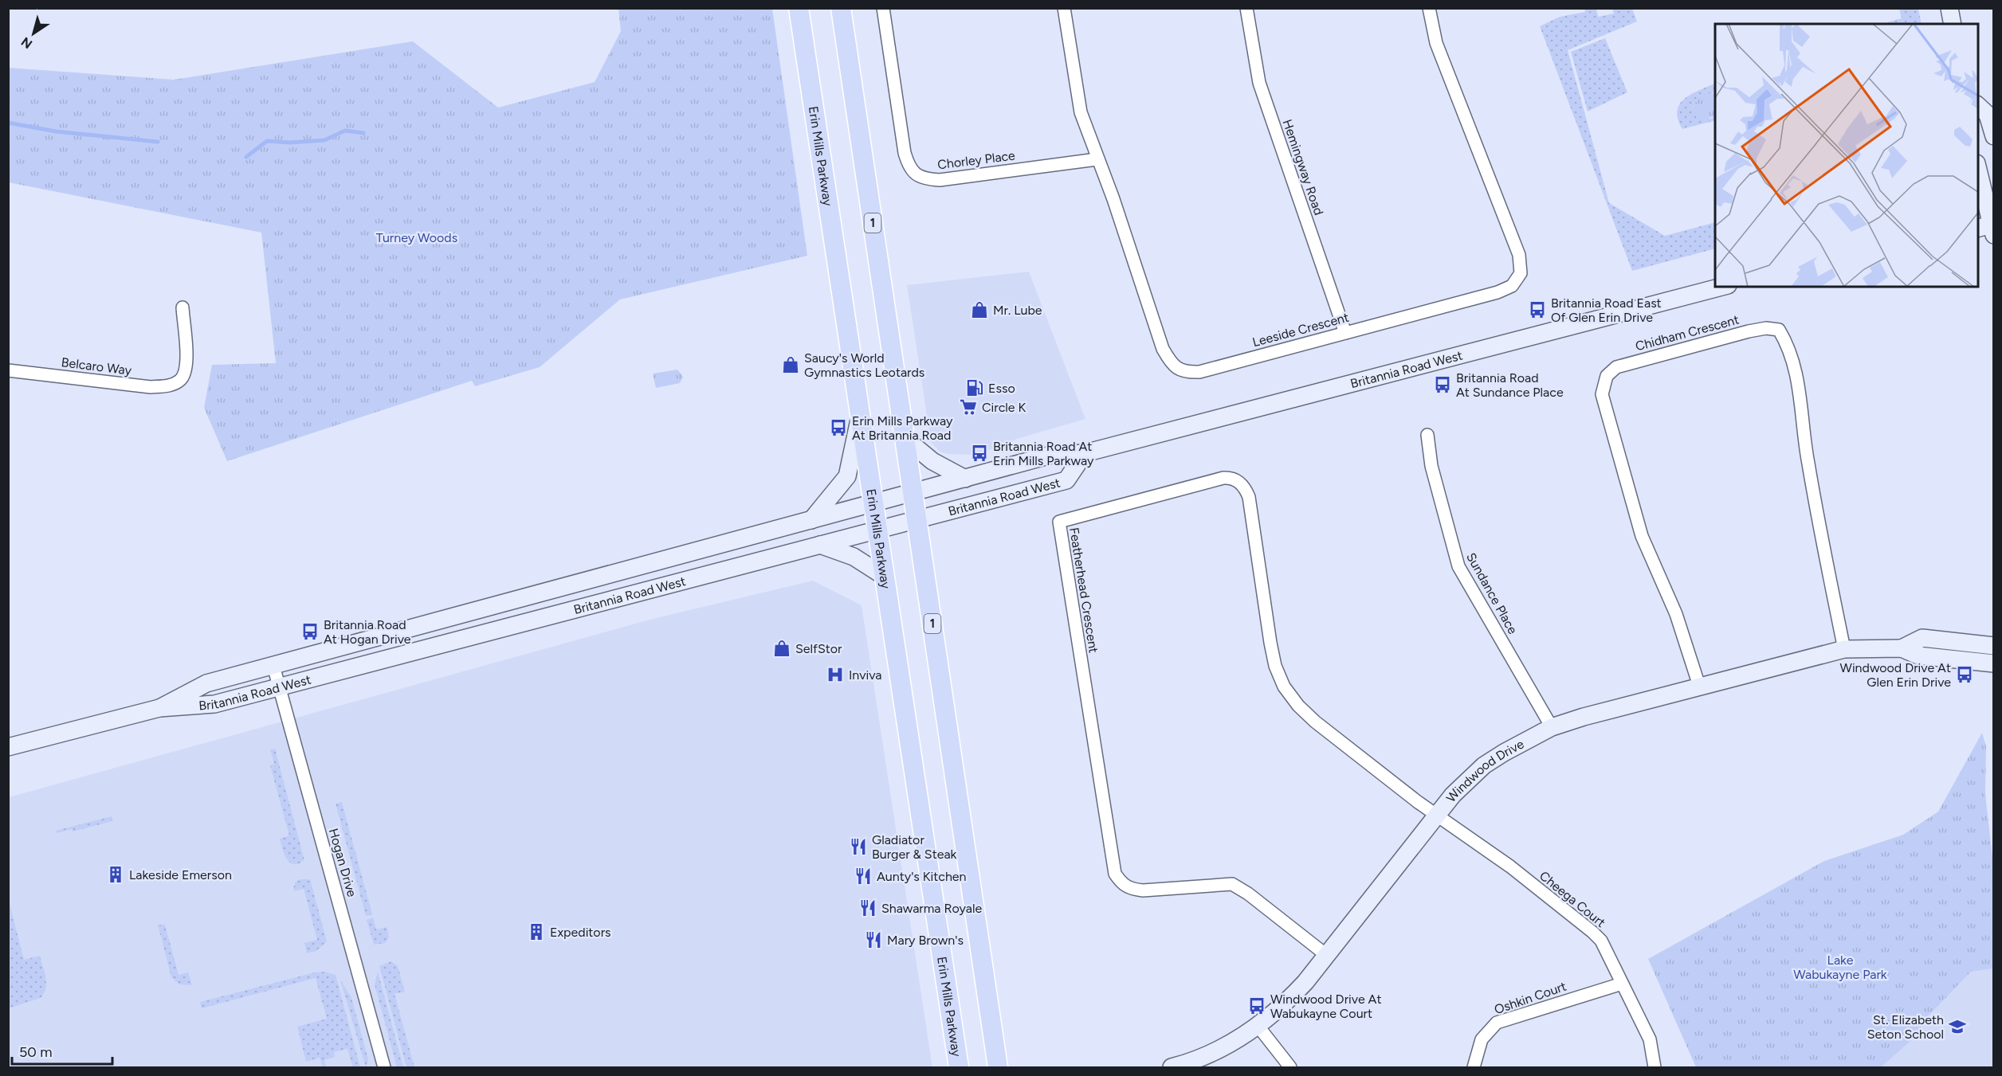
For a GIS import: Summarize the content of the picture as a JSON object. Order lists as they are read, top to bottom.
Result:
{
  "streets": {
    "main road": [
      "Erin Mills Parkway",
      "1",
      "Britannia Road West",
      "Windwood Drive"
    ],
    "street": [
      "Chorley Place",
      "Hemingway Road",
      "Leeside Crescent",
      "Chidham Crescent",
      "Belcaro Way",
      "Featherhead Crescent",
      "Sundance Place",
      "Hogan Drive",
      "Cheega Court",
      "Oshkin Court"
    ]
  },
  "crossings": [
    ["Erin Mills Parkway", "Britannia Road West"],
    ["Chorley Place", "Leeside Crescent"],
    ["Hemingway Road", "Leeside Crescent"],
    ["1", "Britannia Road West"],
    ["Chidham Crescent", "Windwood Drive"],
    ["Britannia Road West", "Hogan Drive"],
    ["Featherhead Crescent", "Windwood Drive"],
    ["Featherhead Crescent", "Cheega Court"],
    ["Sundance Place", "Windwood Drive"],
    ["Windwood Drive", "Cheega Court"],
    ["Cheega Court", "Oshkin Court"]
  ],
  "parks": ["Turney Woods", "Lake Wabukayne Park"],
  "places": {
    "shop": ["Mr. Lube", "Saucy's World Gymnastics Leotards", "SelfStor"],
    "bus stop": [
      "Britannia Road East Of Glen Erin Drive",
      "Britannia Road At Sundance Place",
      "Erin Mills Parkway At Britannia Road",
      "Britannia Road At Erin Mills Parkway",
      "Britannia Road At Hogan Drive",
      "Windwood Drive At Glen Erin Drive",
      "Windwood Drive At Wabukayne Court"
    ],
    "fuel station": ["Esso"],
    "supermarket": ["Circle K"],
    "hospital": ["Inviva"],
    "restaurant": [
      "Gladiator Burger & Steak",
      "Aunty's Kitchen",
      "Shawarma Royale",
      "Mary Brown's"
    ],
    "building": ["Lakeside Emerson", "Expeditors"],
    "school or university": ["St. Elizabeth Seton School"]
  },
  "scale_bar": "50 m",
  "north": "bottom left"
}
